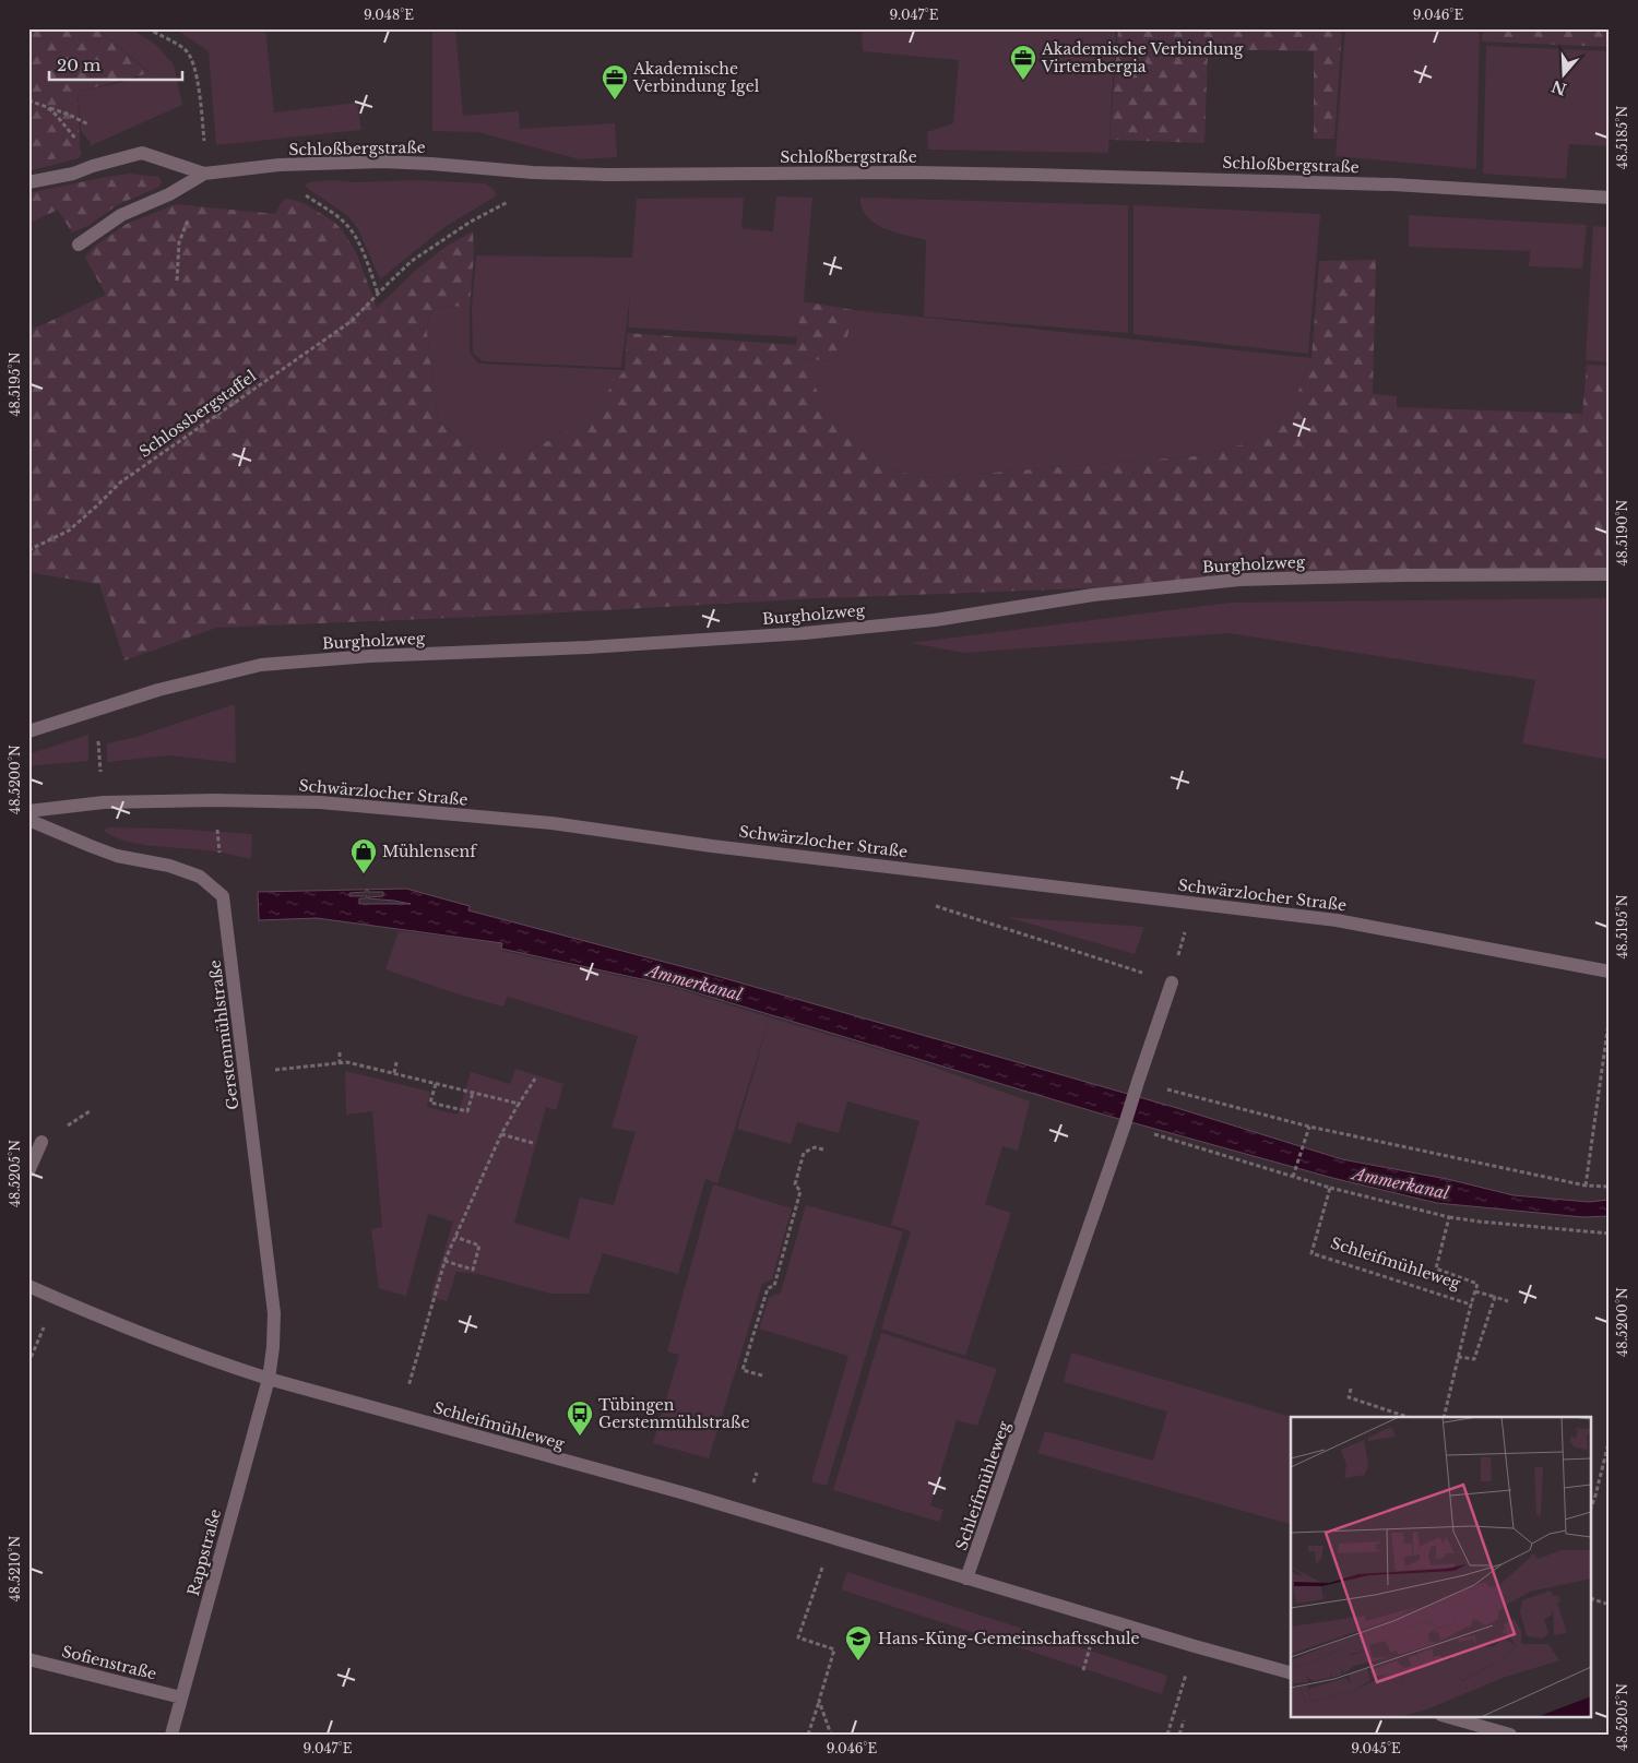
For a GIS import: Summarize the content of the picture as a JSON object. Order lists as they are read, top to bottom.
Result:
{
  "streets": {
    "street": [
      "Schloßbergstraße",
      "Burgholzweg",
      "Schwärzlocher Straße",
      "Gerstenmühlstraße",
      "Schleifmühleweg",
      "Rappstraße",
      "Sofienstraße"
    ],
    "path": ["Schlossbergstaffel"]
  },
  "crossings": [
    ["Schloßbergstraße", "Schlossbergstaffel"],
    ["Gerstenmühlstraße", "Schleifmühleweg"],
    ["Gerstenmühlstraße", "Rappstraße"],
    ["Schleifmühleweg", "Rappstraße"],
    ["Rappstraße", "Sofienstraße"]
  ],
  "water": ["Ammerkanal"],
  "places": {
    "office": ["Akademische Verbindung Virtembergia", "Akademische Verbindung Igel"],
    "shop": ["Mühlensenf"],
    "bus stop": ["Tübingen Gerstenmühlstraße"],
    "school or university": ["Hans-Küng-Gemeinschaftsschule"]
  },
  "scale_bar": "20 m",
  "north": "bottom",
  "coordinates": [
    "9.048°E",
    "9.047°E",
    "9.046°E",
    "48.5185°N",
    "48.5195°N",
    "48.5190°N",
    "48.5200°N",
    "48.5205°N",
    "48.5210°N",
    "9.045°E"
  ]
}
